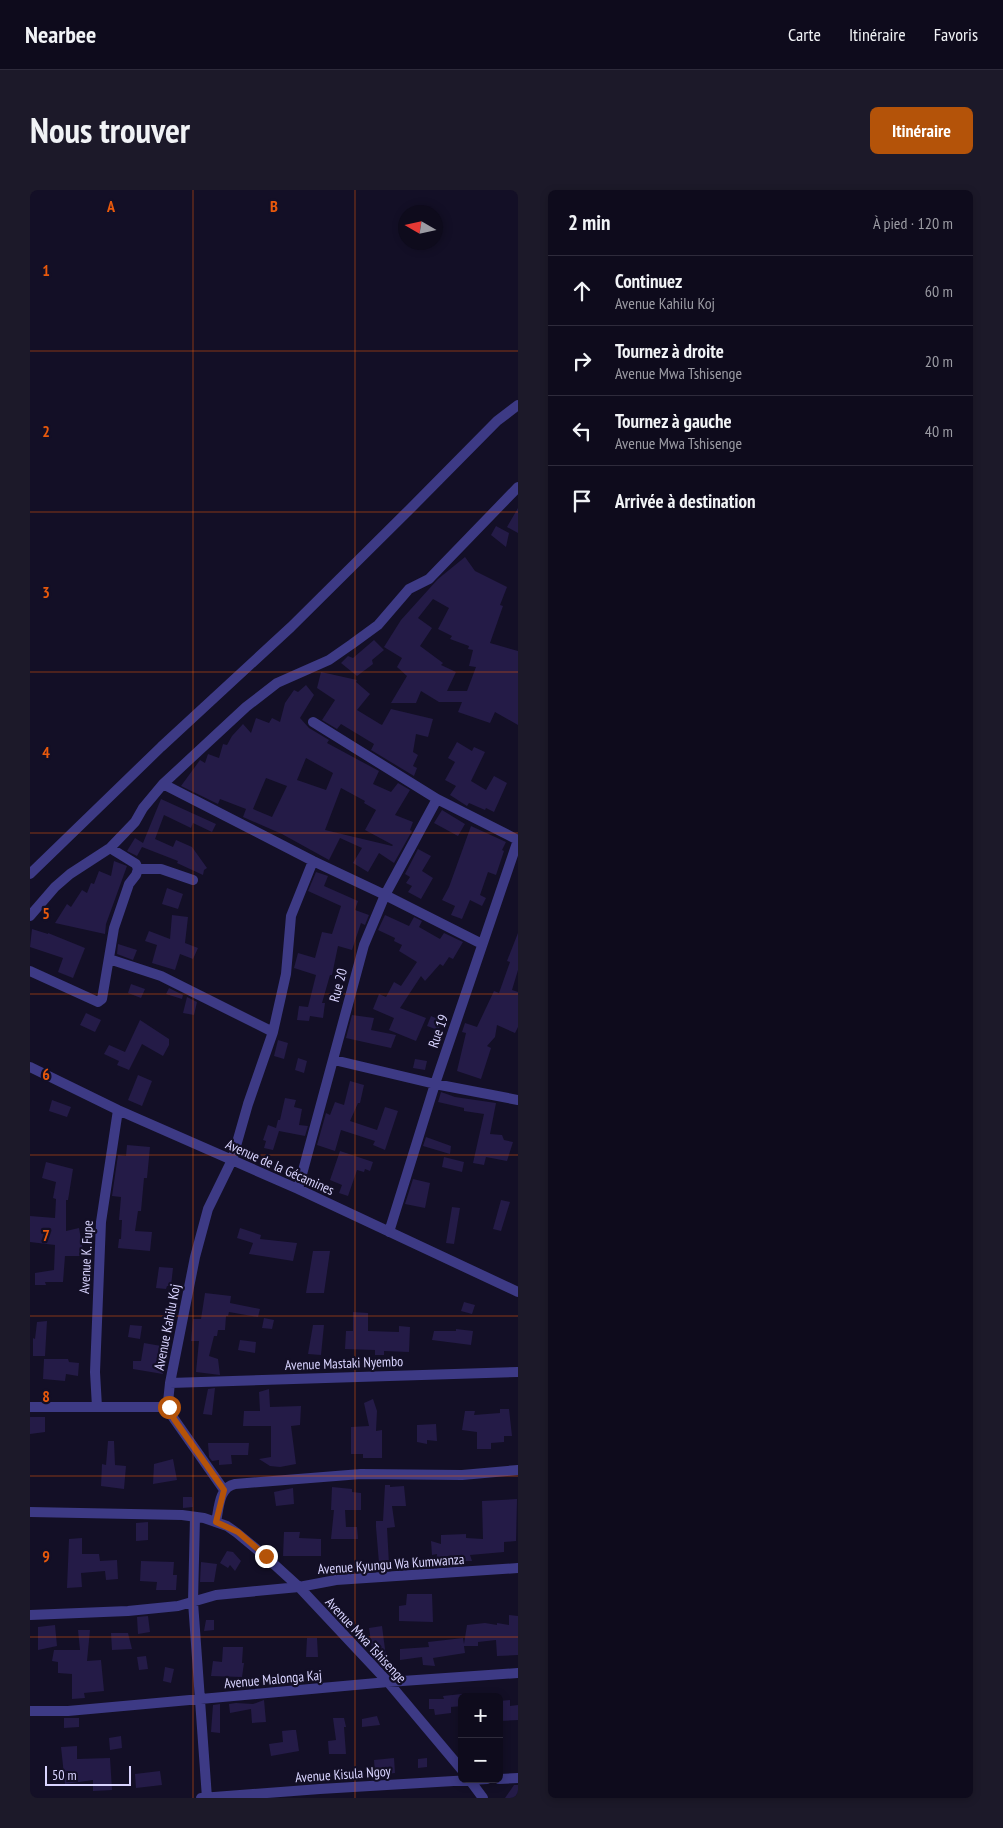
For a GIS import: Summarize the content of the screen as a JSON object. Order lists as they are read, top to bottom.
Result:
{
  "streets": {
    "street": [
      "Rue 20",
      "Rue 19",
      "Avenue de la Gécamines",
      "Avenue K. Fupe",
      "Avenue Kahilu Koj",
      "Avenue Mastaki Nyembo",
      "Avenue Kyungu Wa Kumwanza",
      "Avenue Mwa Tshisenge",
      "Avenue Malonga Kaj",
      "Avenue Kisula Ngoy"
    ]
  },
  "crossings": [
    ["Rue 20", "Avenue de la Gécamines"],
    ["Rue 19", "Avenue de la Gécamines"],
    ["Avenue de la Gécamines", "Avenue K. Fupe"],
    ["Avenue de la Gécamines", "Avenue Kahilu Koj"],
    ["Avenue Kahilu Koj", "Avenue Mastaki Nyembo"],
    ["Avenue Kyungu Wa Kumwanza", "Avenue Mwa Tshisenge"],
    ["Avenue Mwa Tshisenge", "Avenue Malonga Kaj"]
  ],
  "scale_bar": "50 m",
  "north": "left",
  "page": {
    "header": "Nearbee",
    "nav": ["Carte", "Itinéraire", "Favoris"],
    "title": "Nous trouver",
    "buttons": "Itinéraire",
    "heading": ["2 min", "À pied · 120 m"],
    "list": [
      ["Continuez", "Avenue Kahilu Koj", "60 m"],
      ["Tournez à droite", "Avenue Mwa Tshisenge", "20 m"],
      ["Tournez à gauche", "Avenue Mwa Tshisenge", "40 m"],
      "Arrivée à destination"
    ],
    "map_buttons": ["+", "−"],
    "scale": "50 m"
  },
  "grid": {
    "columns": ["A", "B"],
    "rows": [
      "1",
      "2",
      "3",
      "4",
      "5",
      "6",
      "7",
      "8",
      "9"
    ]
  }
}
